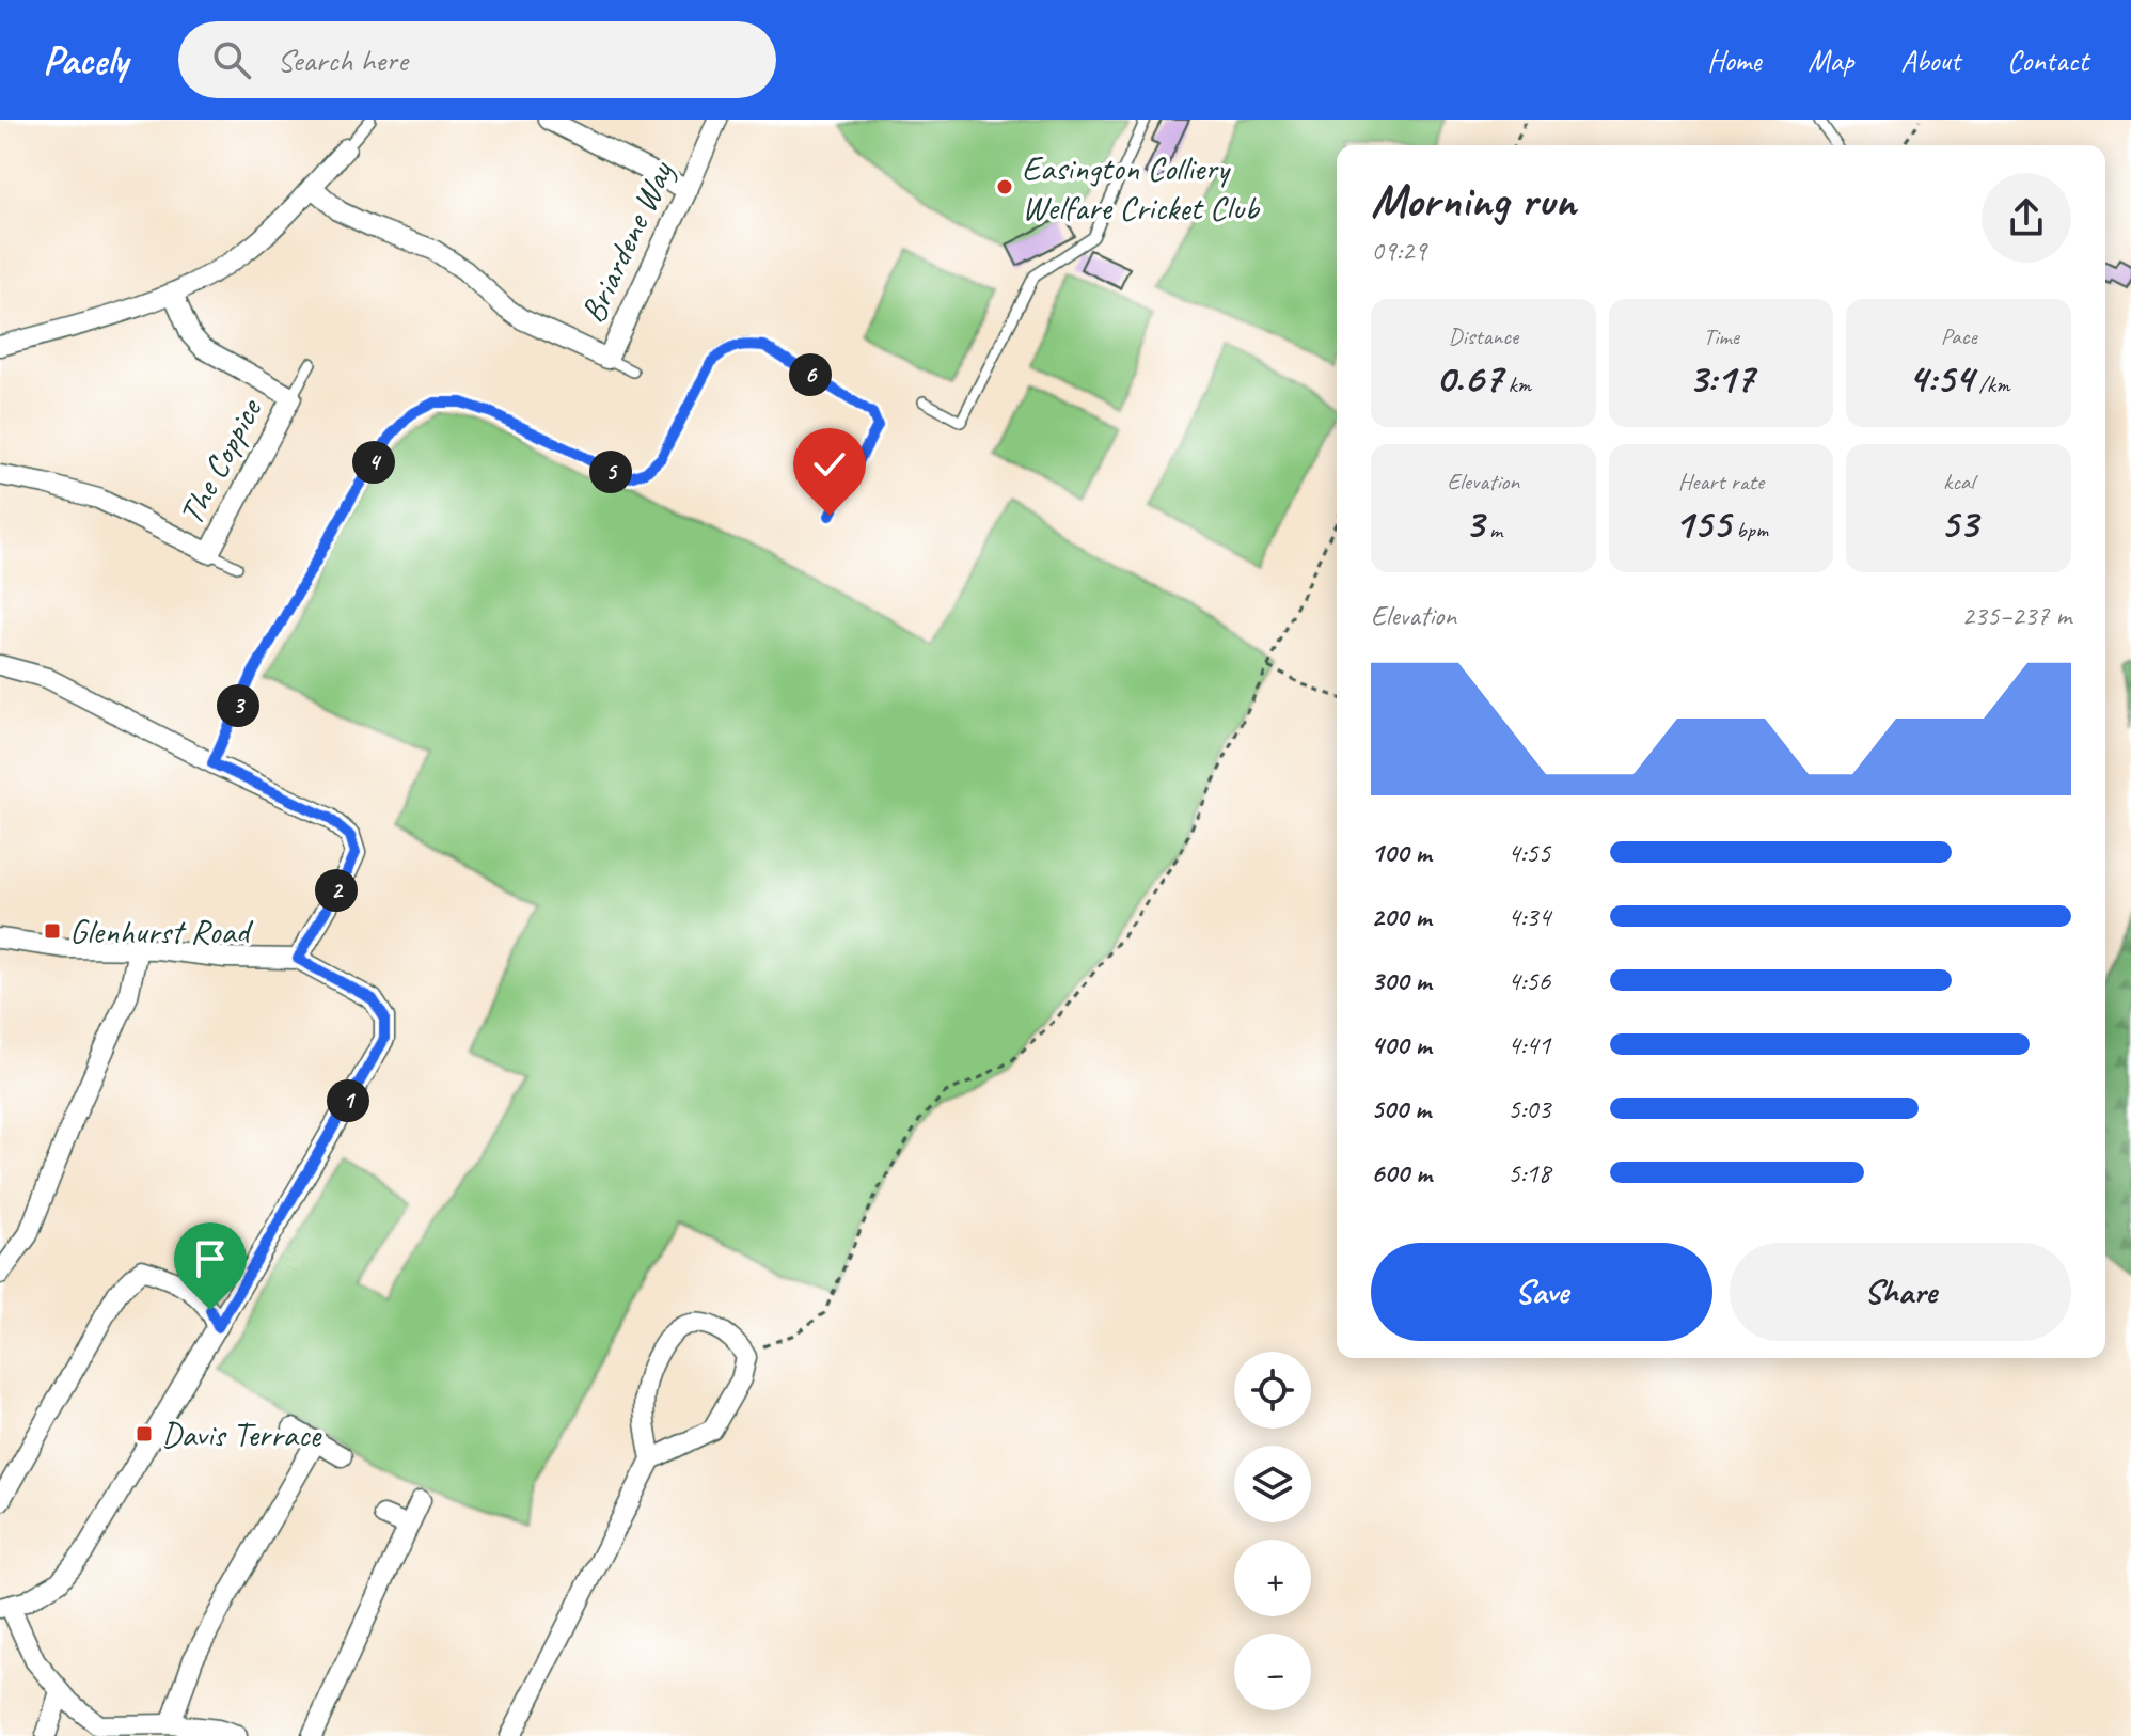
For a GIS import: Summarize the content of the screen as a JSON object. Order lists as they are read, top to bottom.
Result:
{
  "streets": {
    "street": ["Briardene Way", "The Coppice"]
  },
  "places": {
    "other": ["Easington Colliery Welfare Cricket Club"],
    "transit": ["Glenhurst Road", "Davis Terrace"]
  },
  "page": {
    "header": "Pacely",
    "search": "Search here",
    "nav": [
      "Home",
      "Map",
      "About",
      "Contact"
    ],
    "heading": ["Morning run", "09:29"],
    "stats": [
      ["Distance", "0.67 km"],
      ["Time", "3:17"],
      ["Pace", "4:54 /km"],
      ["Elevation", "3 m"],
      ["Heart rate", "155 bpm"],
      ["kcal", "53"]
    ],
    "pins": [
      "6",
      "4",
      "5",
      "3",
      "2",
      "1"
    ],
    "chart": ["Elevation", "235–237 m"],
    "list": [
      {
        "name": "100 m",
        "note": "4:55"
      },
      {
        "name": "200 m",
        "note": "4:34"
      },
      {
        "name": "300 m",
        "note": "4:56"
      },
      {
        "name": "400 m",
        "note": "4:41"
      },
      {
        "name": "500 m",
        "note": "5:03"
      },
      {
        "name": "600 m",
        "note": "5:18"
      }
    ],
    "buttons": ["Save", "Share"],
    "map_buttons": ["+", "−"]
  }
}
